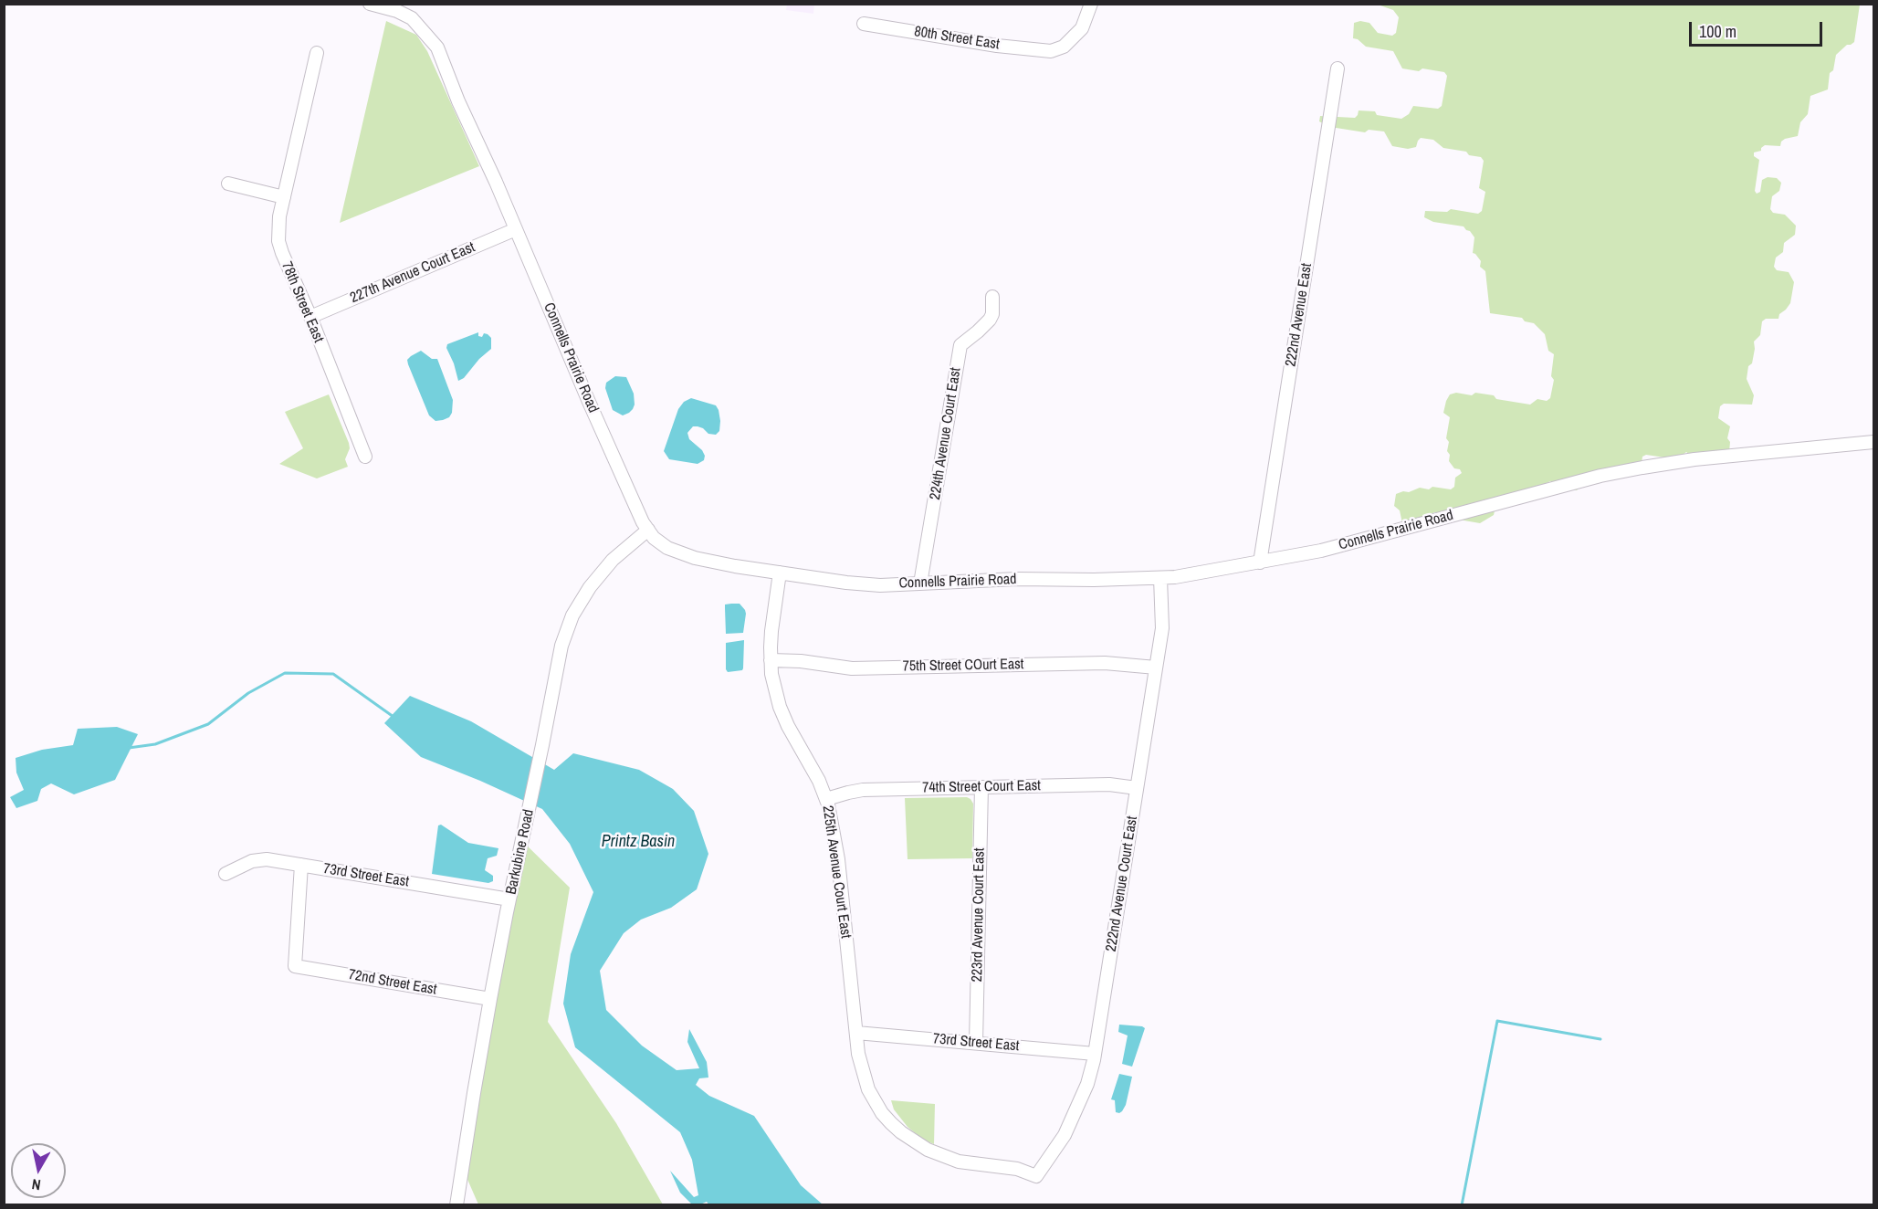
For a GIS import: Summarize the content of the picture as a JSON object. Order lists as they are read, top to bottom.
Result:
{
  "streets": {
    "street": [
      "80th Street East",
      "227th Avenue Court East",
      "78th Street East",
      "222nd Avenue East",
      "Connells Prairie Road",
      "224th Avenue Court East",
      "75th Street COurt East",
      "74th Street Court East",
      "Barkubine Road",
      "225th Avenue Court East",
      "73rd Street East",
      "222nd Avenue Court East",
      "223rd Avenue Court East",
      "72nd Street East"
    ]
  },
  "crossings": [
    ["227th Avenue Court East", "78th Street East"],
    ["227th Avenue Court East", "Connells Prairie Road"],
    ["222nd Avenue East", "Connells Prairie Road"],
    ["Connells Prairie Road", "224th Avenue Court East"],
    ["Connells Prairie Road", "Barkubine Road"],
    ["Connells Prairie Road", "225th Avenue Court East"],
    ["Connells Prairie Road", "222nd Avenue Court East"],
    ["75th Street COurt East", "225th Avenue Court East"],
    ["75th Street COurt East", "222nd Avenue Court East"],
    ["74th Street Court East", "225th Avenue Court East"],
    ["74th Street Court East", "222nd Avenue Court East"],
    ["74th Street Court East", "223rd Avenue Court East"],
    ["Barkubine Road", "73rd Street East"],
    ["Barkubine Road", "72nd Street East"],
    ["225th Avenue Court East", "73rd Street East"],
    ["225th Avenue Court East", "222nd Avenue Court East"],
    ["73rd Street East", "222nd Avenue Court East"],
    ["73rd Street East", "223rd Avenue Court East"],
    ["73rd Street East", "72nd Street East"]
  ],
  "water": ["Printz Basin"],
  "scale_bar": "100 m",
  "north": "bottom"
}
